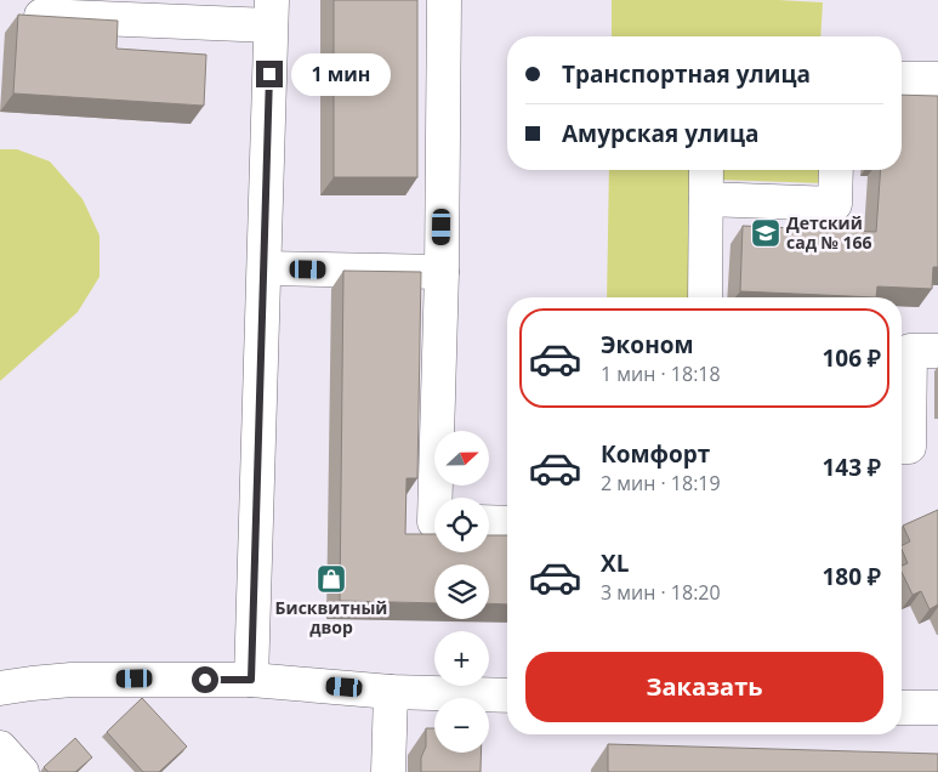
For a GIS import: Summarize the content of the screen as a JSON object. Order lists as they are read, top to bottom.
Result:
{
  "places": {
    "school or university": ["Детский сад № 166"],
    "shop": ["Бисквитный двор"]
  },
  "north": "right",
  "page": {
    "banner": ["Транспортная улица", "Амурская улица"],
    "bubble": "1 мин",
    "list": [
      {
        "name": "Эконом",
        "note": "1 мин · 18:18",
        "value": "106 ₽"
      },
      {
        "name": "Комфорт",
        "note": "2 мин · 18:19",
        "value": "143 ₽"
      },
      {
        "name": "XL",
        "note": "3 мин · 18:20",
        "value": "180 ₽"
      }
    ],
    "map_buttons": ["+", "−"],
    "buttons": "Заказать"
  }
}
